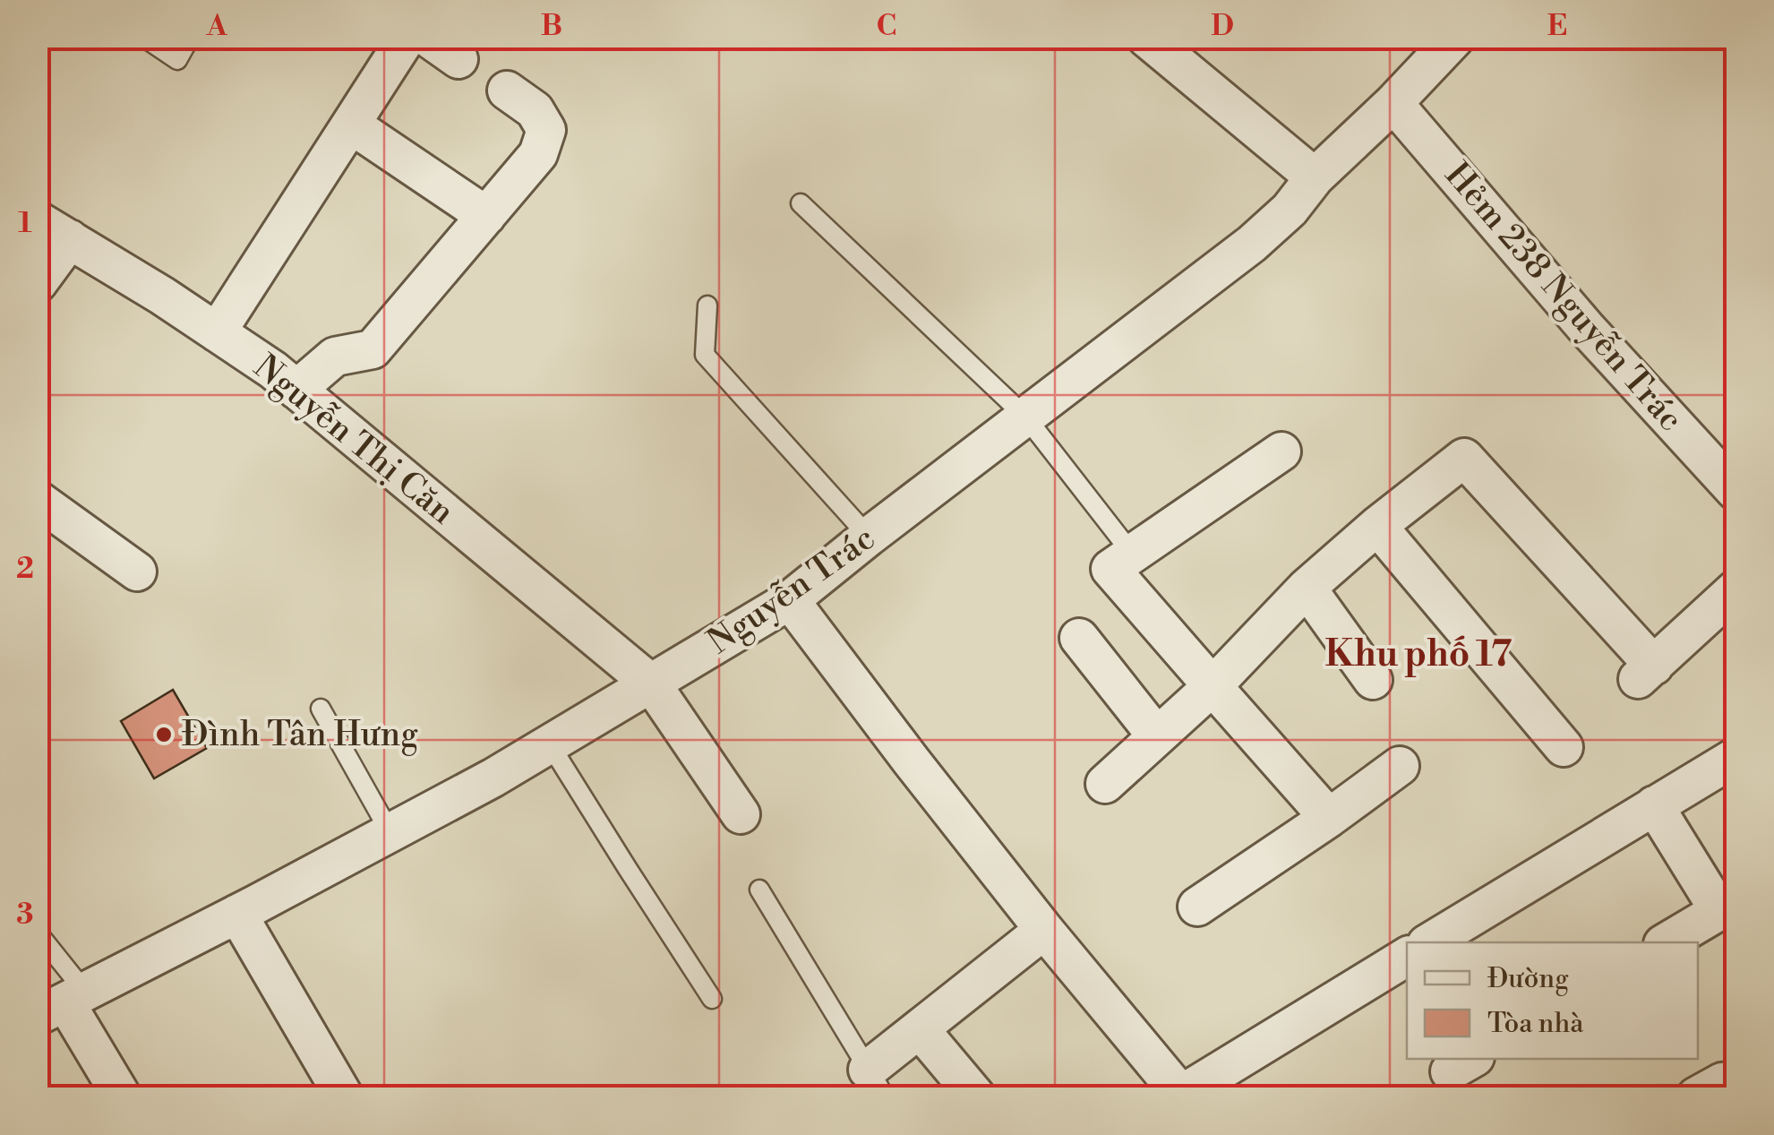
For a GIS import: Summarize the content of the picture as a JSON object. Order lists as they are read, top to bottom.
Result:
{
  "streets": {
    "street": ["Hẻm 238 Nguyễn Trác", "Nguyễn Thị Căn", "Nguyễn Trác"]
  },
  "crossings": [
    ["Hẻm 238 Nguyễn Trác", "Nguyễn Trác"],
    ["Nguyễn Thị Căn", "Nguyễn Trác"]
  ],
  "districts": ["Khu phố 17"],
  "places": ["Đình Tân Hưng"],
  "legend": ["Đường", "Tòa nhà"],
  "grid": {
    "columns": [
      "A",
      "B",
      "C",
      "D",
      "E"
    ],
    "rows": ["1", "2", "3"]
  }
}
